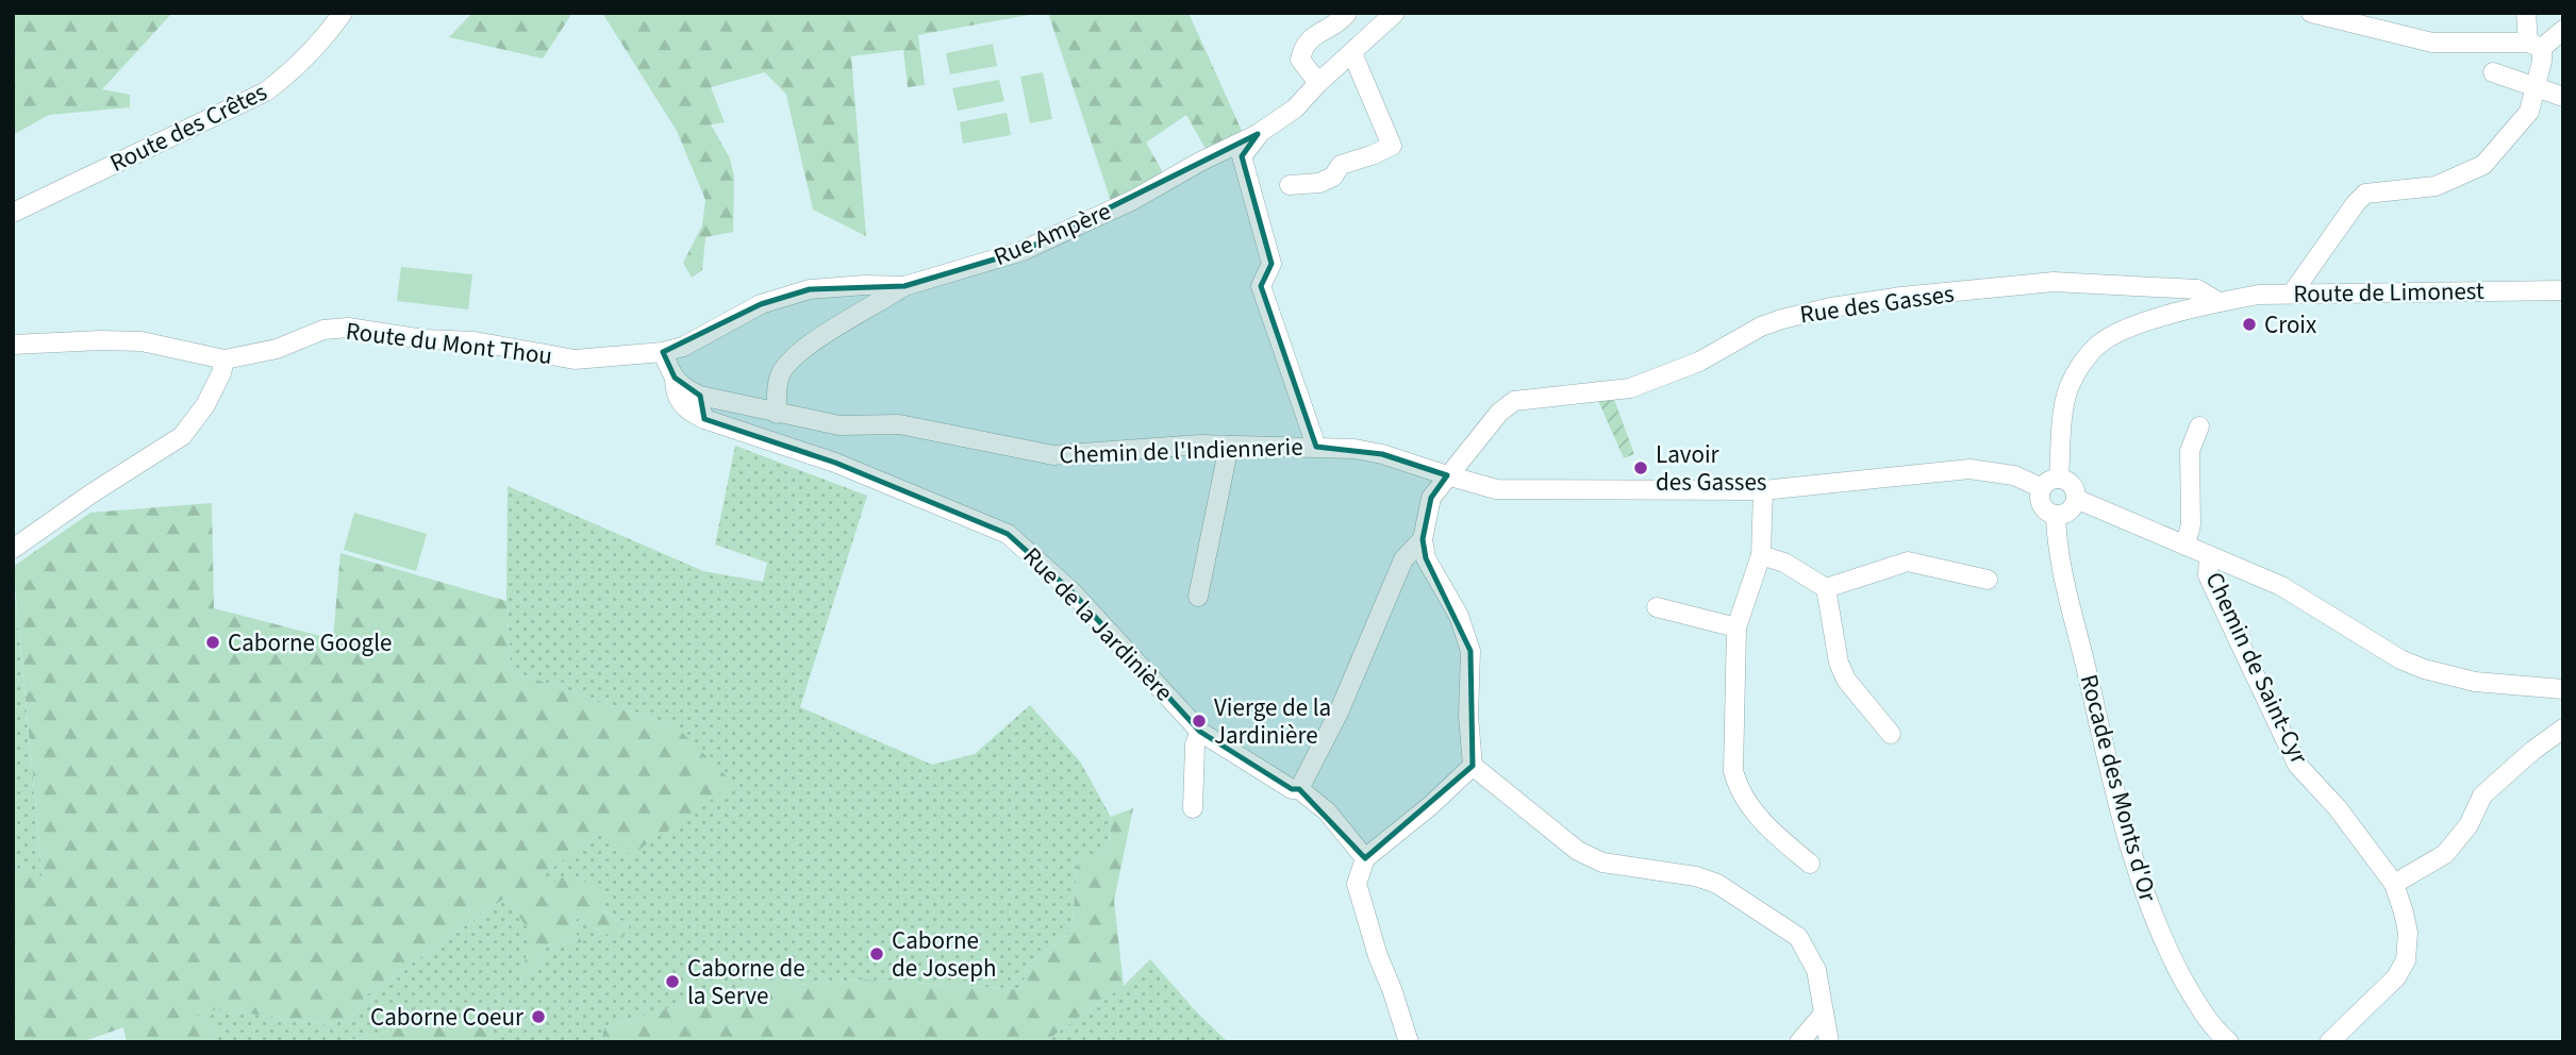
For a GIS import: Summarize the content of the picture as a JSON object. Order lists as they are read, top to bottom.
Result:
{
  "streets": {
    "street": [
      "Route des Crêtes",
      "Rue Ampère",
      "Route de Limonest",
      "Rue des Gasses",
      "Route du Mont Thou",
      "Chemin de l'Indiennerie",
      "Rue de la Jardinière",
      "Chemin de Saint-Cyr",
      "Rocade des Monts d'Or"
    ]
  },
  "crossings": [
    ["Rue Ampère", "Route du Mont Thou"],
    ["Route de Limonest", "Rue des Gasses"],
    ["Route de Limonest", "Chemin de l'Indiennerie"],
    ["Route de Limonest", "Rocade des Monts d'Or"],
    ["Rue des Gasses", "Chemin de l'Indiennerie"],
    ["Chemin de l'Indiennerie", "Rocade des Monts d'Or"]
  ],
  "places": [
    "Croix",
    "Lavoir des Gasses",
    "Caborne Google",
    "Vierge de la Jardinière",
    "Caborne de Joseph",
    "Caborne de la Serve",
    "Caborne Coeur"
  ]
}
